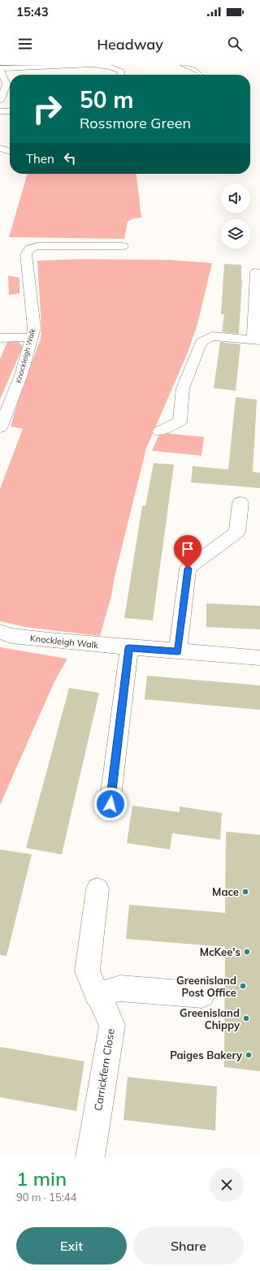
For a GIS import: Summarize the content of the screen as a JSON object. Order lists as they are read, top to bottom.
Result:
{
  "streets": {
    "street": ["Knockleigh Walk", "Carrickfern Close"]
  },
  "places": [
    "Mace",
    "McKee's",
    "Greenisland Post Office",
    "Greenisland Chippy",
    "Paiges Bakery"
  ],
  "page": {
    "status": "15:43",
    "header": "Headway",
    "turn": ["50 m", "Rossmore Green"],
    "then": "Then",
    "heading": ["1 min", "90 m · 15:44"],
    "buttons": ["Exit", "Share"]
  }
}
